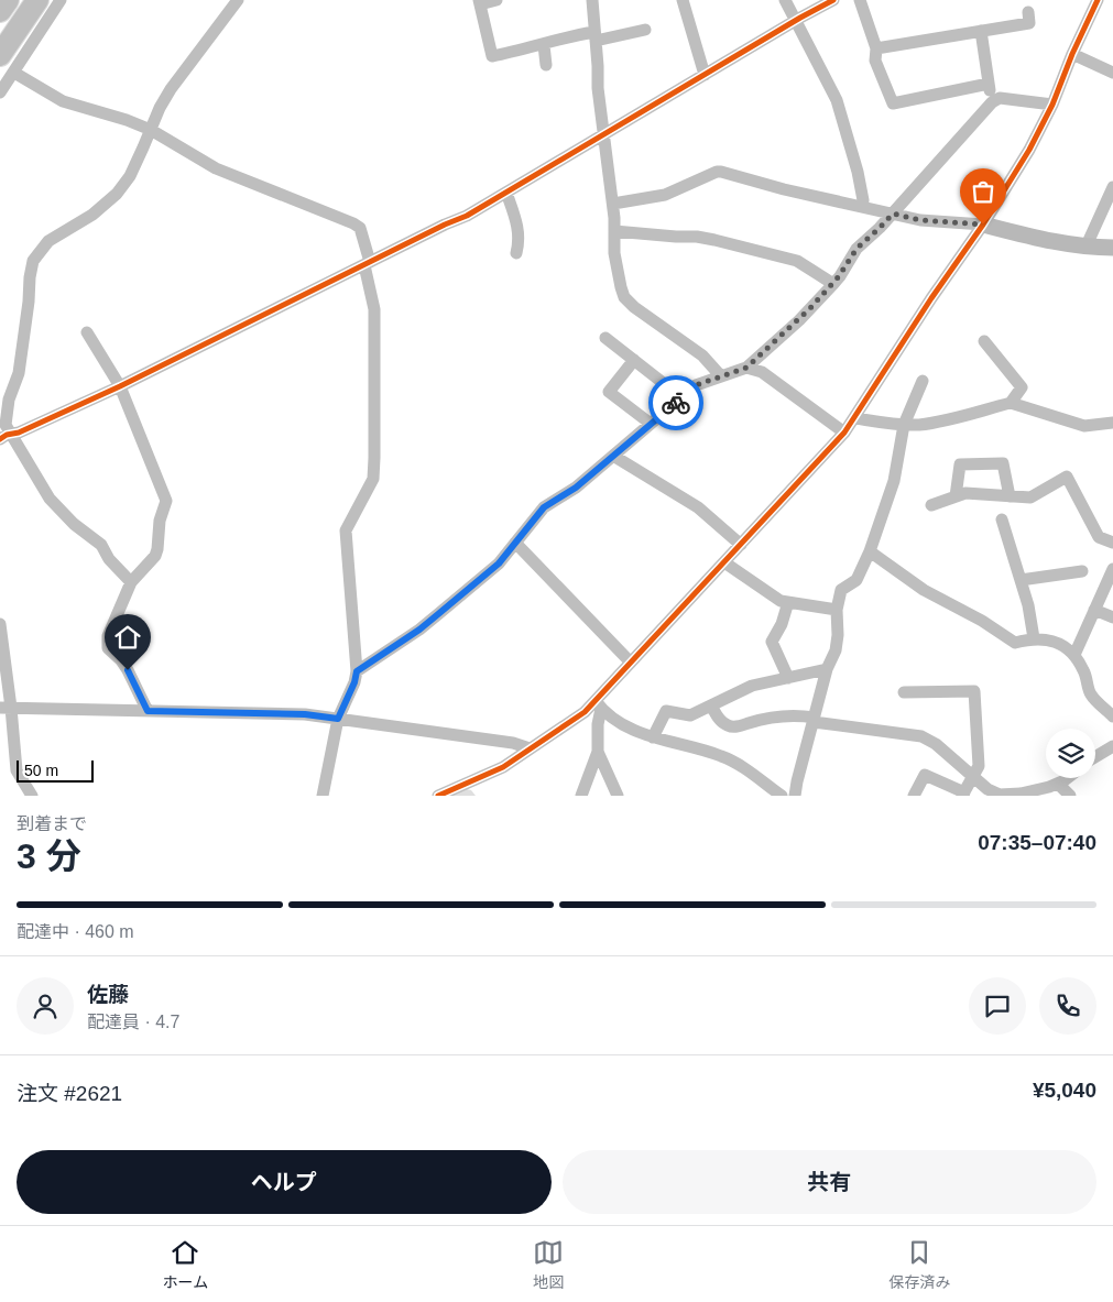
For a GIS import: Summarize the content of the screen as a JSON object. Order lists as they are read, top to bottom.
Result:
{
  "scale_bar": "50 m",
  "page": {
    "scale": "50 m",
    "heading": ["3 分", "到着まで", "07:35–07:40"],
    "panel": [
      "佐藤",
      "配達員 · 4.7",
      "注文 #2621",
      "¥5,040"
    ],
    "bar": "配達中 · 460 m",
    "buttons": ["ヘルプ", "共有"],
    "tabs": ["ホーム", "地図", "保存済み"]
  }
}
